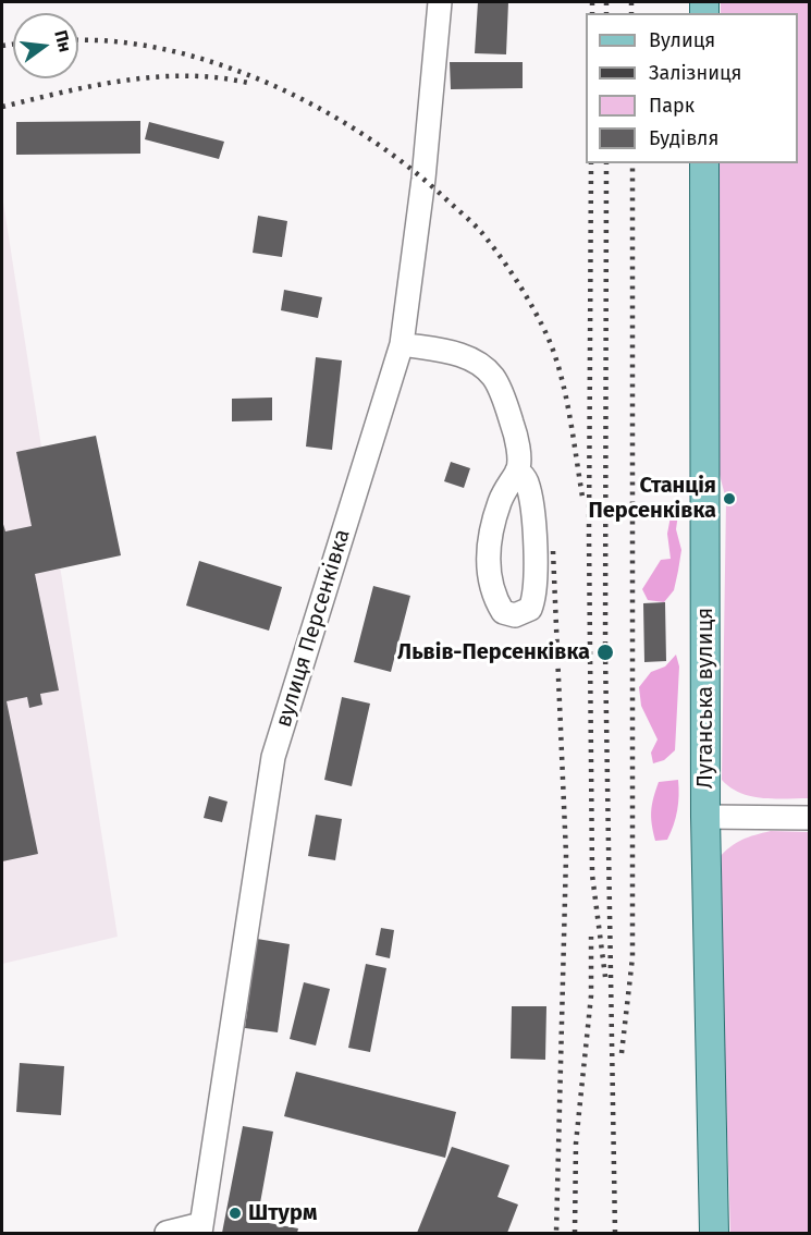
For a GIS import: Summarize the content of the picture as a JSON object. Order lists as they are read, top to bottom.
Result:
{
  "streets": {
    "main road": ["Луганська вулиця"],
    "street": ["вулиця Персенківка"]
  },
  "places": ["Станція Персенківка", "Львів-Персенківка", "Штурм"],
  "legend": [
    "Вулиця",
    "Залізниця",
    "Парк",
    "Будівля"
  ],
  "north": "right"
}
